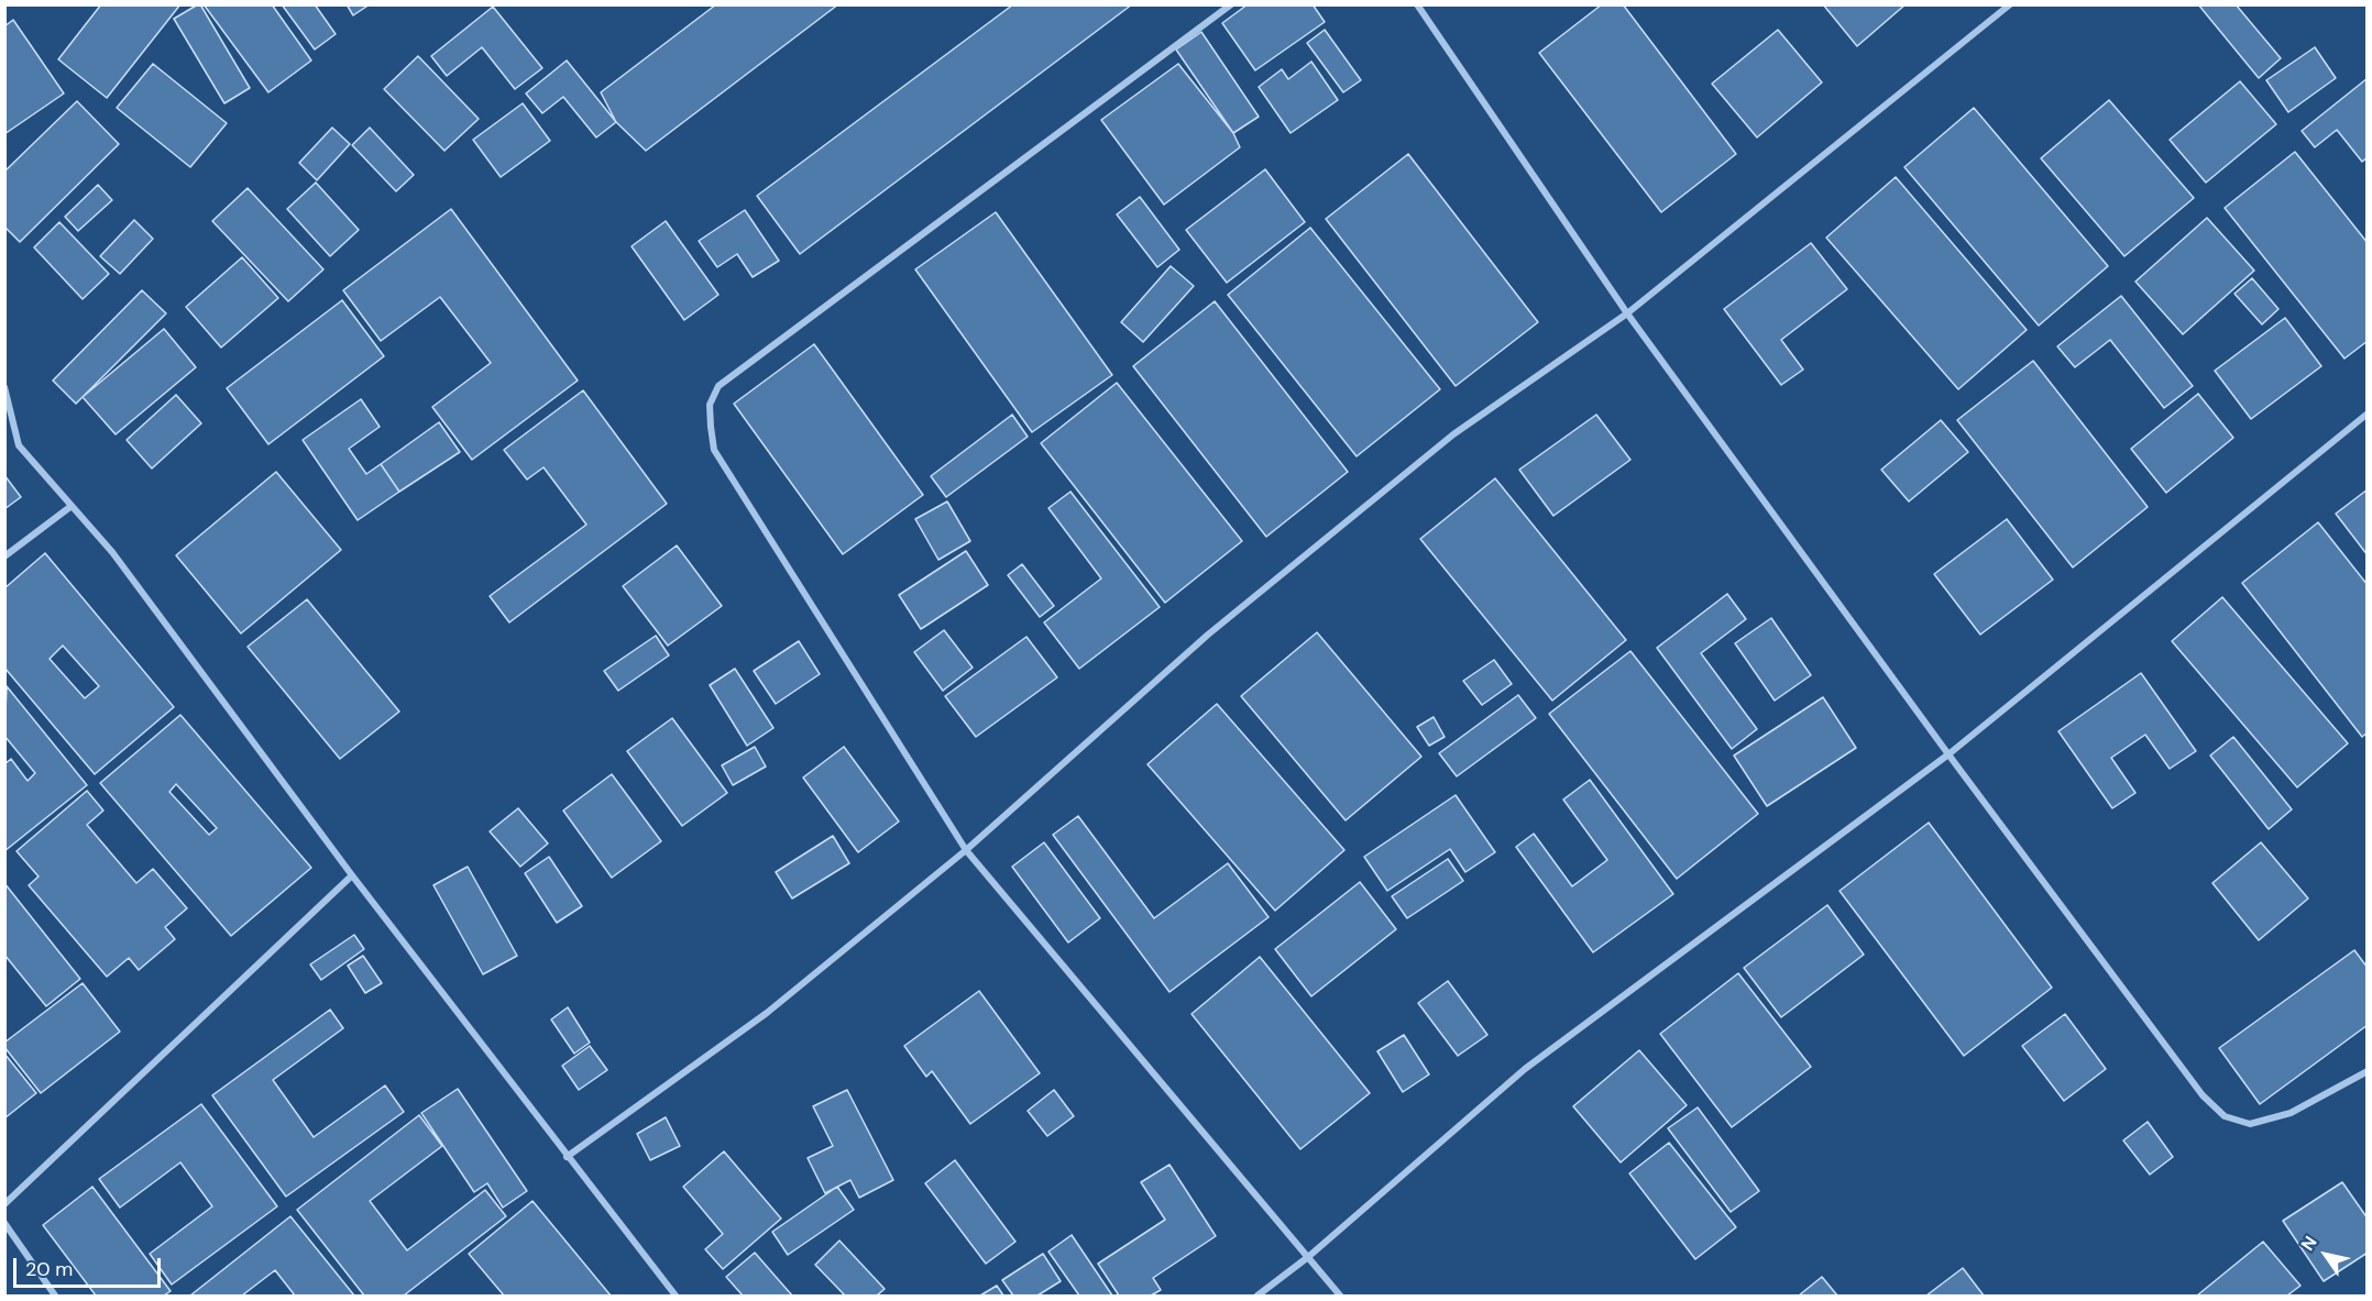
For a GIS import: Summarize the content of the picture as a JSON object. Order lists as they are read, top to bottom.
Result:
{
  "scale_bar": "20 m",
  "north": "top left"
}
